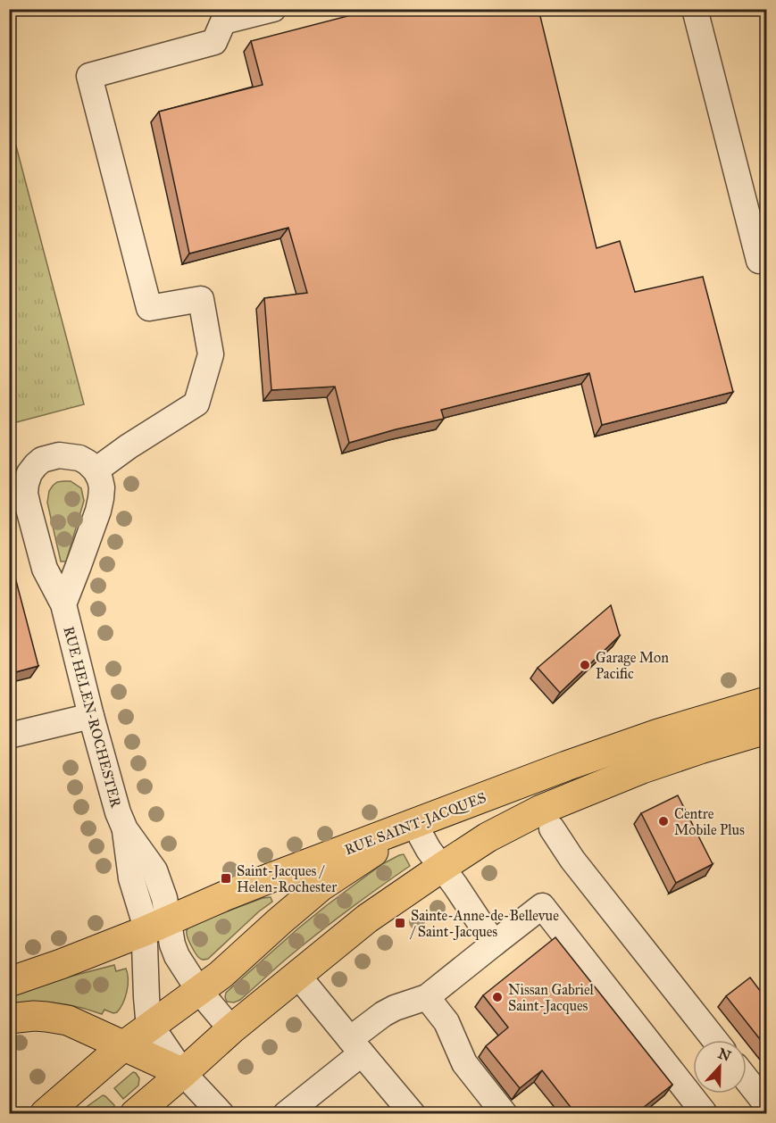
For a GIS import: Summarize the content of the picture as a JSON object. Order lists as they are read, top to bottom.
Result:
{
  "streets": {
    "main road": ["RUE SAINT-JACQUES"],
    "street": ["RUE HELEN-ROCHESTER"]
  },
  "crossings": [
    ["RUE HELEN-ROCHESTER", "RUE SAINT-JACQUES"]
  ],
  "places": {
    "other": ["Garage Mon Pacific", "Centre Mobile Plus", "Nissan Gabriel Saint-Jacques"],
    "transit": ["Saint-Jacques / Helen-Rochester", "Sainte-Anne-de-Bellevue / Saint-Jacques"]
  },
  "north": "top"
}
